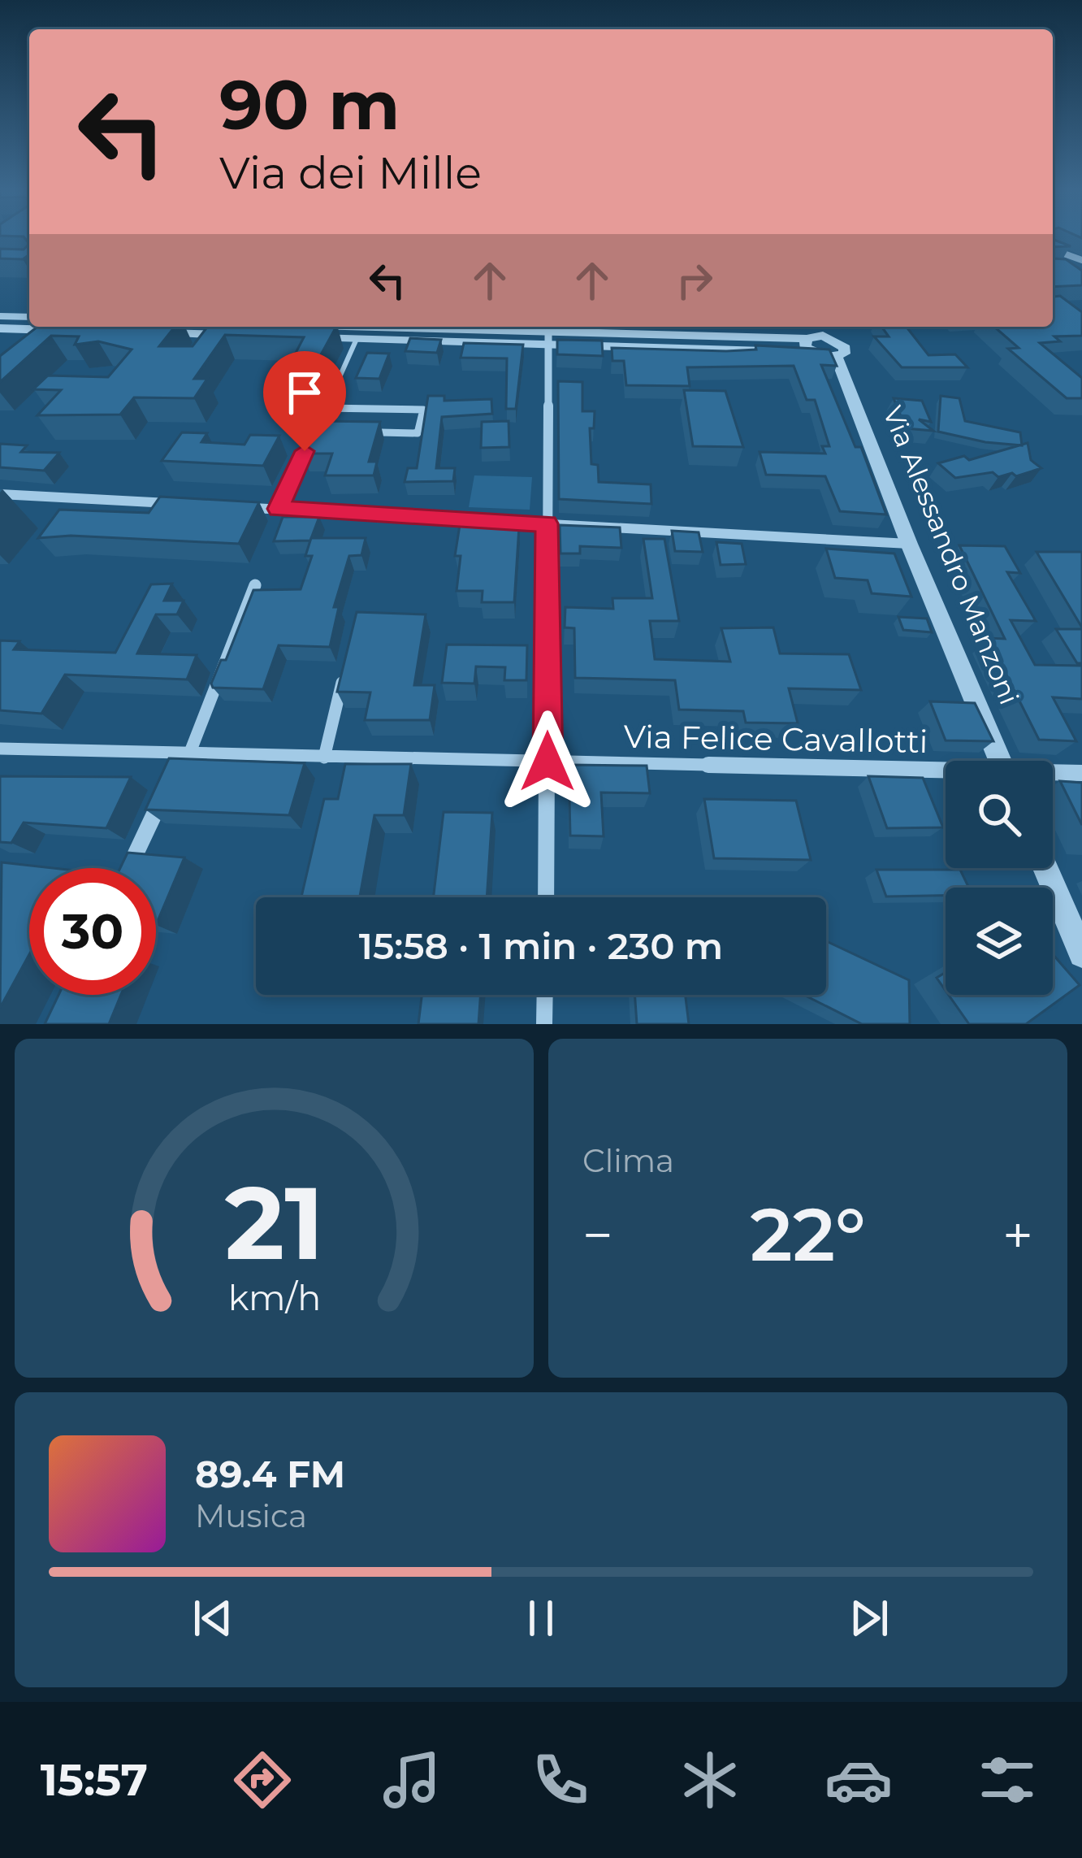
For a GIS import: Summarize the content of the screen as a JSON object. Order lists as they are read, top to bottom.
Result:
{
  "streets": {
    "street": ["Via Alessandro Manzoni", "Via Felice Cavallotti"]
  },
  "page": {
    "turn": ["90 m", "Via dei Mille"],
    "limit": "30",
    "trip": "15:58 · 1 min · 230 m",
    "tile": "Clima",
    "heat": ["−", "22°", "+"],
    "song": ["89.4 FM", "Musica"],
    "tabs": "15:57",
    "gauge": ["21", "km/h"]
  }
}
